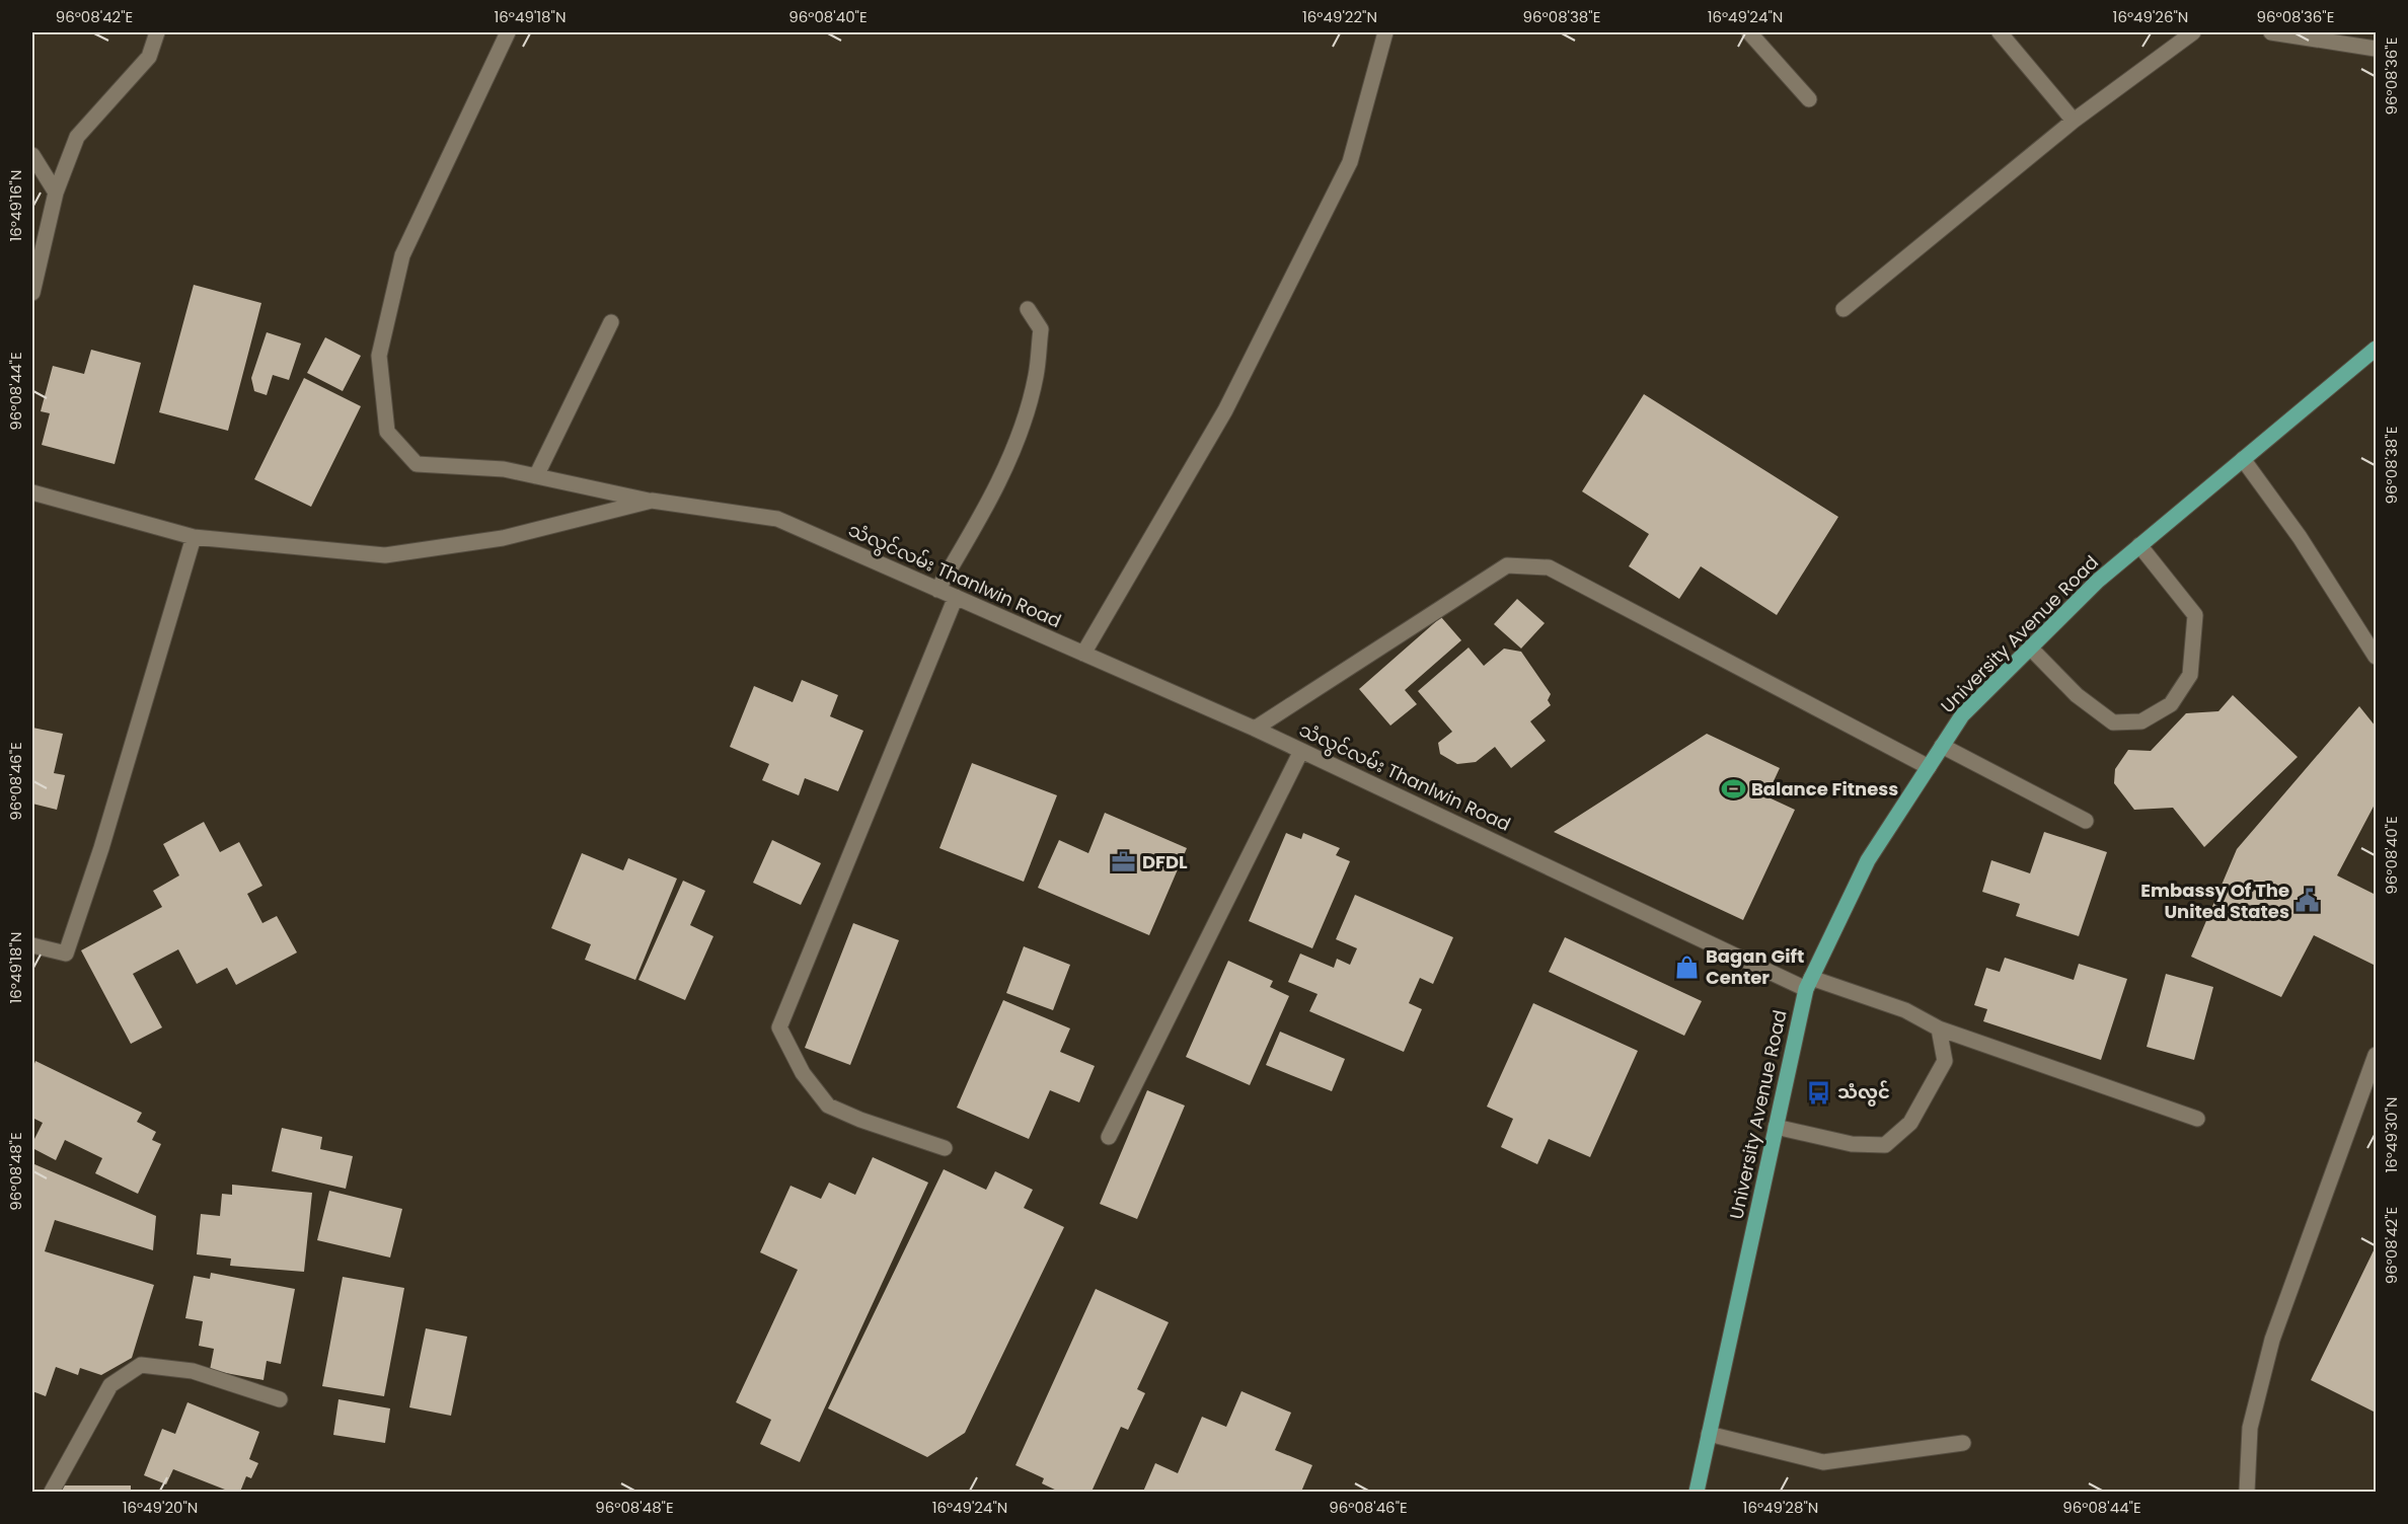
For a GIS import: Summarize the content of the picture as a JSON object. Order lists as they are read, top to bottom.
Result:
{
  "streets": {
    "main road": ["University Avenue Road"],
    "street": ["သံလွင်လမ်း Thanlwin Road"]
  },
  "crossings": [
    ["သံလွင်လမ်း Thanlwin Road", "University Avenue Road"]
  ],
  "places": {
    "sports": ["Balance Fitness"],
    "office": ["DFDL"],
    "public building": ["Embassy Of The United States"],
    "shop": ["Bagan Gift Center"],
    "bus stop": ["သံလွင်"]
  },
  "coordinates": [
    "96°08'42\"E",
    "16°49'18\"N",
    "96°08'40\"E",
    "16°49'22\"N",
    "96°08'38\"E",
    "16°49'24\"N",
    "16°49'26\"N",
    "96°08'36\"E",
    "16°49'16\"N",
    "96°08'44\"E",
    "96°08'46\"E",
    "16°49'30\"N",
    "96°08'48\"E",
    "16°49'20\"N",
    "16°49'28\"N"
  ]
}
